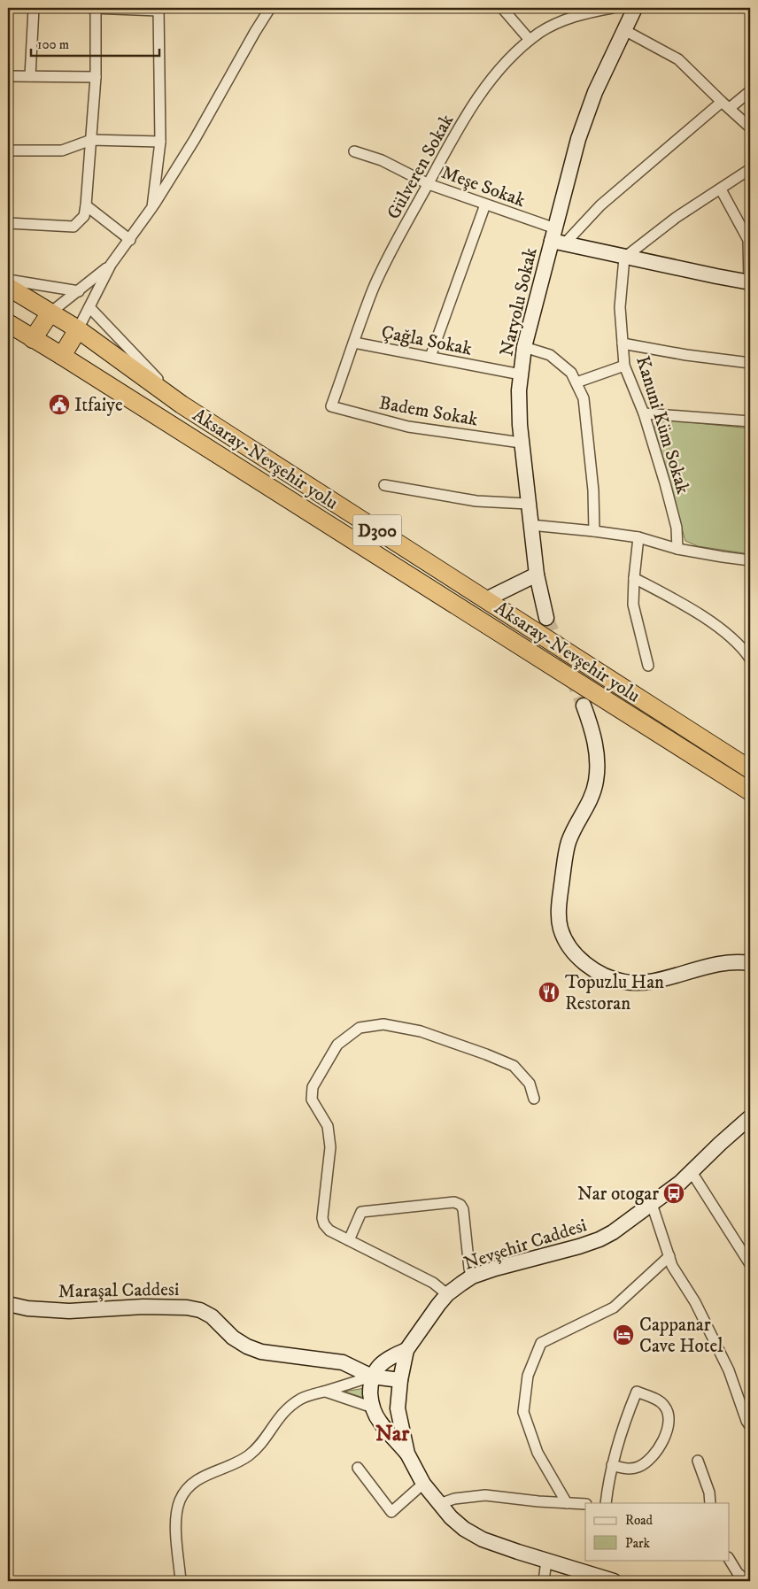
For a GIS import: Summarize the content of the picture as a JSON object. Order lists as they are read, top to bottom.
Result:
{
  "streets": {
    "highway": ["Aksaray-Nevşehir yolu", "D300"],
    "street": [
      "Gülveren Sokak",
      "Meşe Sokak",
      "Naryolu Sokak",
      "Çağla Sokak",
      "Badem Sokak",
      "Kanuni Küm Sokak",
      "Nevşehir Caddesi",
      "Maraşal Caddesi"
    ]
  },
  "crossings": [
    ["Gülveren Sokak", "Meşe Sokak"],
    ["Gülveren Sokak", "Çağla Sokak"],
    ["Gülveren Sokak", "Badem Sokak"],
    ["Meşe Sokak", "Naryolu Sokak"],
    ["Naryolu Sokak", "Çağla Sokak"],
    ["Naryolu Sokak", "Badem Sokak"],
    ["Nevşehir Caddesi", "Maraşal Caddesi"]
  ],
  "districts": ["Nar"],
  "places": {
    "public building": ["Itfaiye"],
    "restaurant": ["Topuzlu Han Restoran"],
    "bus stop": ["Nar otogar"],
    "hotel": ["Cappanar Cave Hotel"]
  },
  "legend": ["Road", "Park"],
  "scale_bar": "100 m"
}
